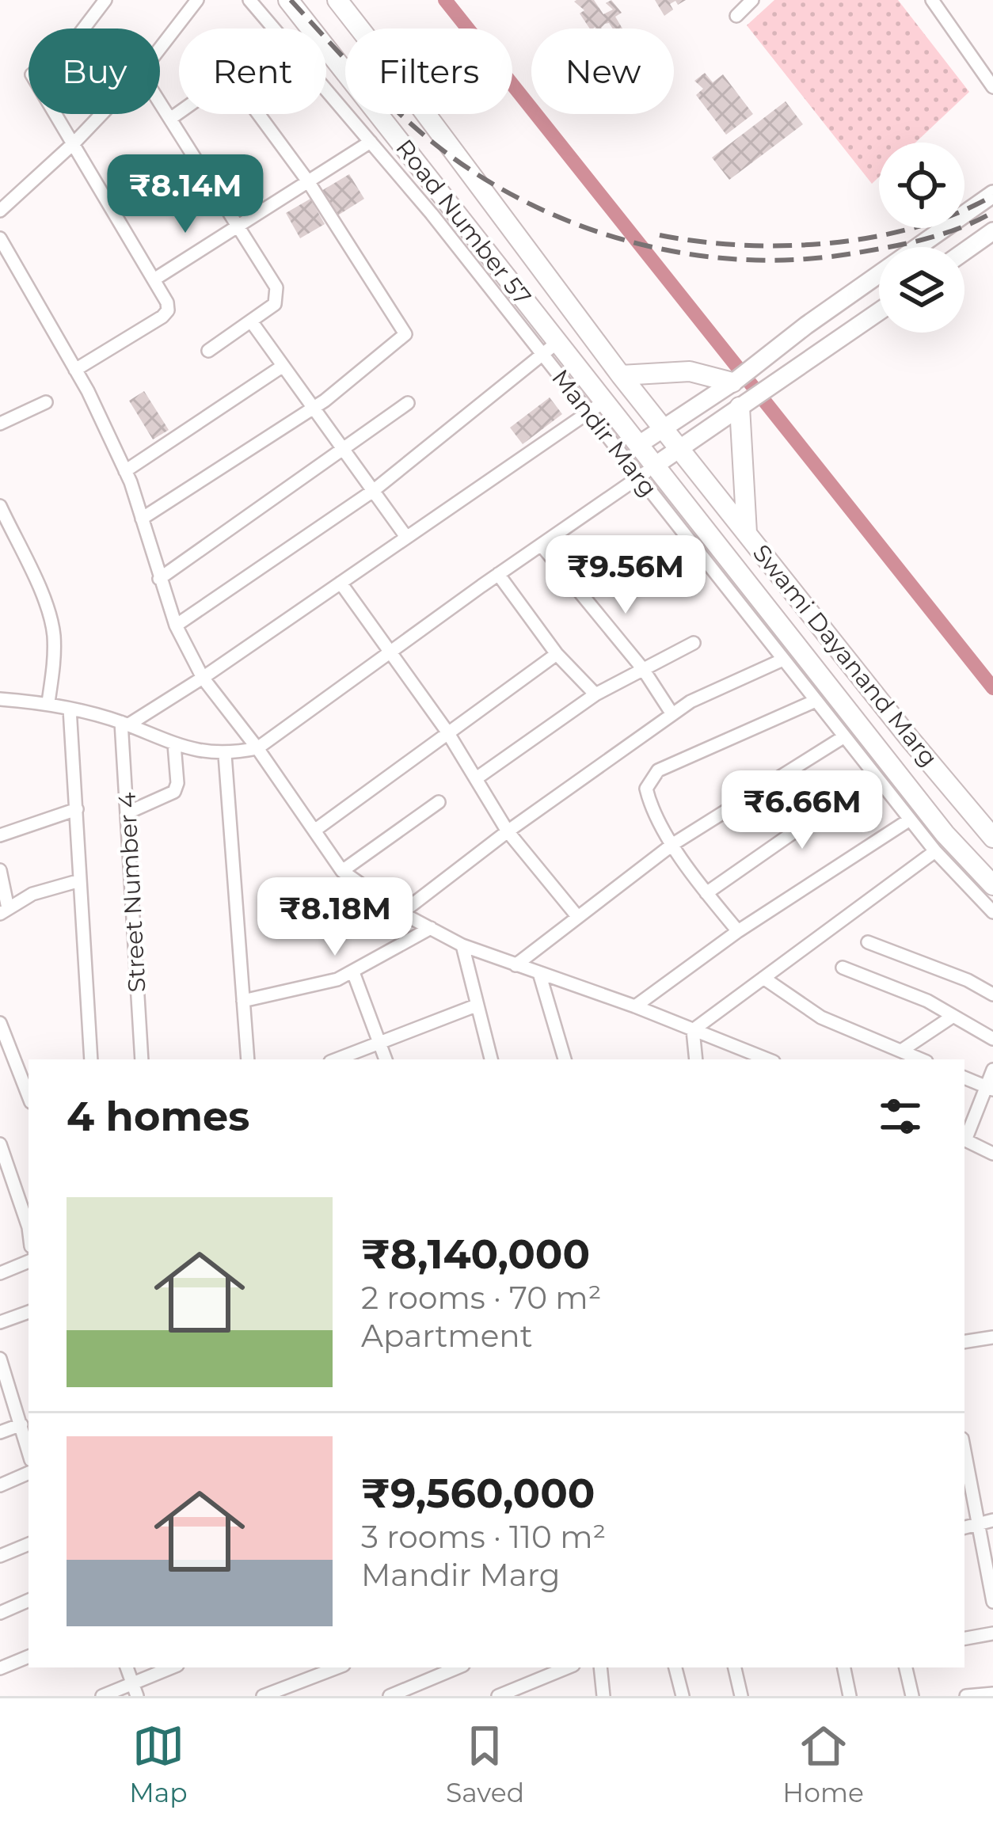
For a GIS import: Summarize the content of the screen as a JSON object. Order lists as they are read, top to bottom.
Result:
{
  "streets": {
    "main road": ["Road Number 57", "Swami Dayanand Marg"],
    "street": ["Mandir Marg", "Street Number 4"]
  },
  "crossings": [
    ["Road Number 57", "Mandir Marg"],
    ["Road Number 57", "Swami Dayanand Marg"],
    ["Mandir Marg", "Swami Dayanand Marg"]
  ],
  "page": {
    "chip": [
      "Buy",
      "Rent",
      "Filters",
      "New"
    ],
    "price": [
      "₹8.14M",
      "₹9.56M",
      "₹6.66M",
      "₹8.18M"
    ],
    "heading": "4 homes",
    "list": [
      {
        "name": "₹8,140,000",
        "note": "2 rooms · 70 m² · Apartment"
      },
      {
        "name": "₹9,560,000",
        "note": "3 rooms · 110 m² · Mandir Marg"
      }
    ],
    "tabs": ["Map", "Saved", "Home"]
  }
}
